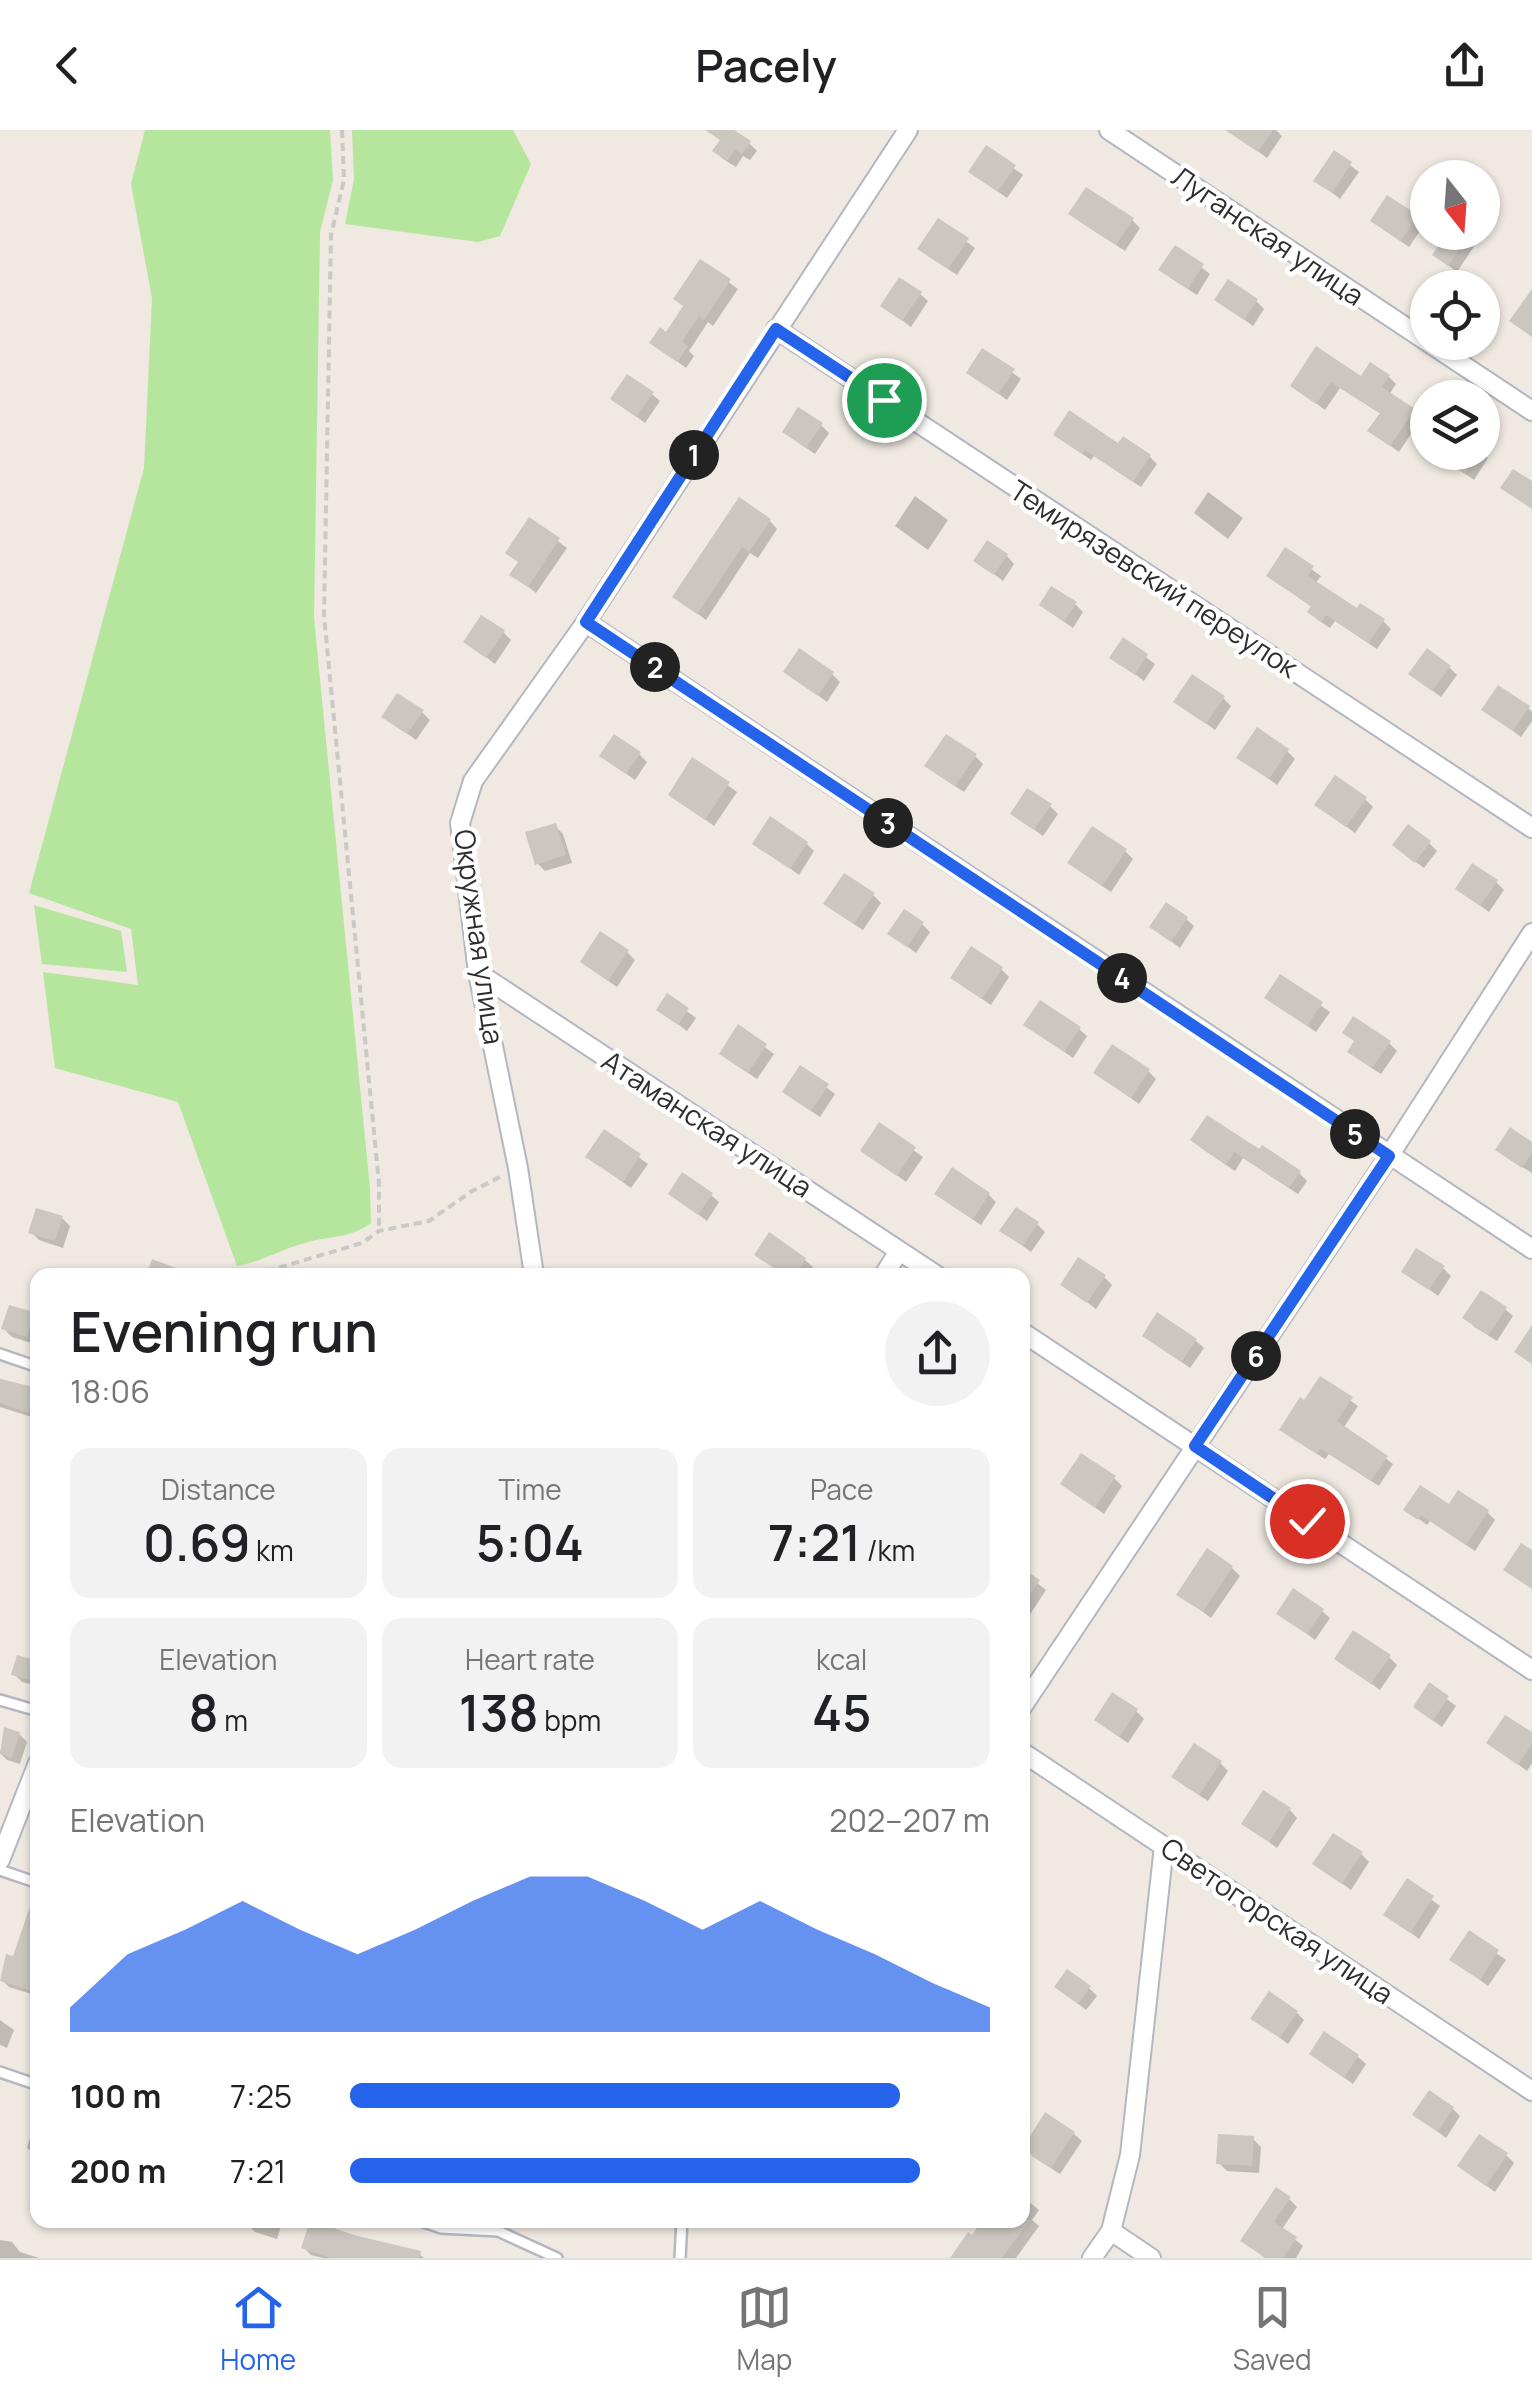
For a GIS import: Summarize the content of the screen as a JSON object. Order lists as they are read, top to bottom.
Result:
{
  "streets": {
    "street": [
      "Луганская улица",
      "Темирязевский переулок",
      "Окружная улица",
      "Атаманская улица",
      "Светогорская улица"
    ]
  },
  "crossings": [
    ["Темирязевский переулок", "Окружная улица"],
    ["Окружная улица", "Атаманская улица"]
  ],
  "north": "bottom",
  "page": {
    "header": "Pacely",
    "pins": [
      "1",
      "2",
      "3",
      "4",
      "5",
      "6"
    ],
    "heading": ["Evening run", "18:06"],
    "stats": [
      ["Distance", "0.69 km"],
      ["Time", "5:04"],
      ["Pace", "7:21 /km"],
      ["Elevation", "8 m"],
      ["Heart rate", "138 bpm"],
      ["kcal", "45"]
    ],
    "chart": ["Elevation", "202–207 m"],
    "list": [
      {
        "name": "100 m",
        "note": "7:25"
      },
      {
        "name": "200 m",
        "note": "7:21"
      }
    ],
    "tabs": ["Home", "Map", "Saved"]
  }
}
